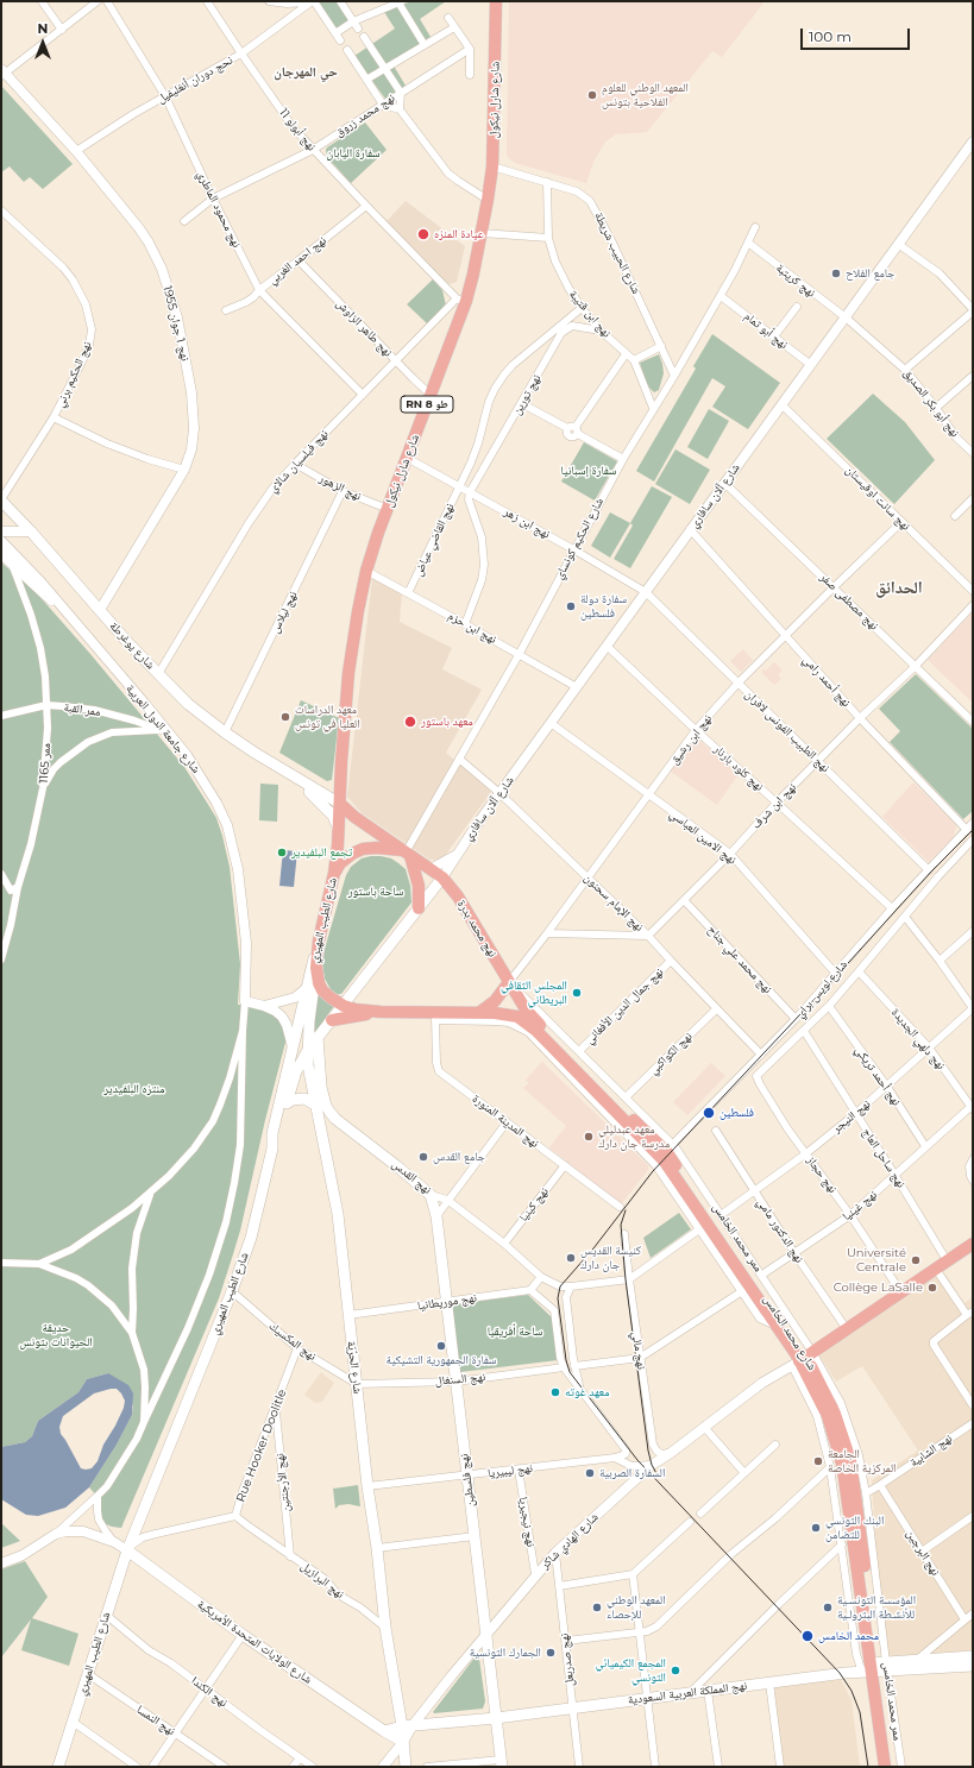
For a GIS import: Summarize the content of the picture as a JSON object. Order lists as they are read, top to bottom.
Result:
{
  "streets": {
    "main road": [
      "شارع شارل نيكول",
      "RN 8 طو",
      "شارع يوغرطة",
      "شارع الطيب المهيري",
      "نهج محمد بدرة",
      "نهج القدس",
      "شارع محمد الخامس",
      "شارع الحرّيّة",
      "نهج فلسطين",
      "شارع الولايات المتحدة الأمريكية",
      "نهج المملكة العربية السعودية"
    ],
    "street": [
      "نحج دوران أنغليفيل",
      "نهج محمد زروق",
      "نهج أبولو 11",
      "نهج محمود الماطري",
      "شارع الحبيب شريطة",
      "نهج احمد الغربي",
      "نهج كريتبة",
      "نهج ابن قتيبة",
      "نهج 1 جوان 1955",
      "نهج طاهر الزاوش",
      "نهج أبو تمام",
      "نهج الحكيم برني",
      "نهج تورين",
      "نهج أبو بكر الصديق",
      "نهج فيلسيان شالاي",
      "نهج الزهور",
      "شارع آلان سافاري",
      "نهج سانت اوقيستان",
      "نهج ابن زهر",
      "شارع الحكيم كونساي",
      "نهج القاضي عياض",
      "نهج مصطفى صفر",
      "نهج ليلاس",
      "نهج ابن حزم",
      "نهج أحمد رامي",
      "ممر القبة",
      "شارع جامعة الدول العربية",
      "نهج الطبيب الفونس لافران",
      "نهج ابن رشيق",
      "ممر 1165",
      "نهج كلود بارنار",
      "نهج ابن شرف",
      "نهج الامين العباسي",
      "نهج الإمام سحنون",
      "نهج محمد علي جناح",
      "شارع لويس براي",
      "نهج جمال الدين الأفغاني",
      "نهج دلهي الجديدة",
      "نهج الكواكبي",
      "نهج أحمد تريكي",
      "نهج النيجر",
      "نهج المدينة المنورة",
      "نهج ساحل العاج",
      "نهج حجاز",
      "نهج كينيا",
      "نهج غينيا",
      "نهج الدكتور مامي",
      "ممر محمد الخامس",
      "نهج موريطانيا",
      "نهج المكسيك",
      "نهج مالي",
      "نهج السنغال",
      "Rue Hooker Doolitle",
      "نهج الشابية",
      "نهج ليبيريا",
      "نهج الأرجنتين",
      "نهج نيجيريا",
      "شارع الهادي شاكر",
      "نهج البرجين",
      "نهج البرازيل",
      "نهج صدربعل",
      "نهج الكندا",
      "نهج النمسا"
    ]
  },
  "crossings": [
    ["نحج دوران أنغليفيل", "نهج أبولو 11"],
    ["نحج دوران أنغليفيل", "نهج محمود الماطري"],
    ["نحج دوران أنغليفيل", "نهج 1 جوان 1955"],
    ["شارع شارل نيكول", "نهج أبولو 11"],
    ["شارع شارل نيكول", "شارع الحبيب شريطة"],
    ["شارع شارل نيكول", "نهج طاهر الزاوش"],
    ["شارع شارل نيكول", "نهج فيلسيان شالاي"],
    ["شارع شارل نيكول", "نهج الزهور"],
    ["شارع شارل نيكول", "نهج ابن زهر"],
    ["شارع شارل نيكول", "نهج ابن حزم"],
    ["شارع شارل نيكول", "شارع يوغرطة"],
    ["شارع شارل نيكول", "شارع الطيب المهيري"],
    ["شارع شارل نيكول", "نهج محمد بدرة"],
    ["نهج محمد زروق", "نهج أبولو 11"],
    ["نهج محمد زروق", "نهج محمود الماطري"],
    ["نهج أبولو 11", "نهج احمد الغربي"],
    ["نهج أبولو 11", "نهج فيلسيان شالاي"],
    ["نهج محمود الماطري", "نهج احمد الغربي"],
    ["نهج محمود الماطري", "نهج فيلسيان شالاي"],
    ["شارع الحبيب شريطة", "نهج ابن قتيبة"],
    ["شارع الحبيب شريطة", "شارع الحكيم كونساي"],
    ["نهج احمد الغربي", "نهج طاهر الزاوش"],
    ["نهج كريتبة", "نهج أبو بكر الصديق"],
    ["نهج كريتبة", "شارع آلان سافاري"],
    ["نهج كريتبة", "شارع الحكيم كونساي"],
    ["نهج ابن قتيبة", "نهج تورين"],
    ["نهج 1 جوان 1955", "شارع يوغرطة"],
    ["نهج طاهر الزاوش", "نهج فيلسيان شالاي"],
    ["نهج أبو تمام", "شارع آلان سافاري"],
    ["نهج أبو تمام", "شارع الحكيم كونساي"],
    ["نهج الحكيم برني", "شارع يوغرطة"],
    ["نهج تورين", "نهج ابن زهر"],
    ["نهج تورين", "نهج القاضي عياض"],
    ["نهج أبو بكر الصديق", "شارع آلان سافاري"],
    ["نهج فيلسيان شالاي", "نهج الزهور"],
    ["نهج فيلسيان شالاي", "شارع يوغرطة"],
    ["نهج الزهور", "نهج ليلاس"],
    ["شارع آلان سافاري", "نهج سانت اوقيستان"],
    ["شارع آلان سافاري", "نهج ابن زهر"],
    ["شارع آلان سافاري", "نهج مصطفى صفر"],
    ["شارع آلان سافاري", "نهج ابن حزم"],
    ["شارع آلان سافاري", "نهج أحمد رامي"],
    ["شارع آلان سافاري", "نهج الطبيب الفونس لافران"],
    ["شارع آلان سافاري", "نهج كلود بارنار"],
    ["شارع آلان سافاري", "نهج الامين العباسي"],
    ["شارع آلان سافاري", "نهج الإمام سحنون"],
    ["شارع آلان سافاري", "نهج محمد بدرة"],
    ["نهج سانت اوقيستان", "نهج ابن رشيق"],
    ["نهج ابن زهر", "شارع الحكيم كونساي"],
    ["نهج ابن زهر", "نهج القاضي عياض"],
    ["نهج ابن زهر", "نهج الطبيب الفونس لافران"],
    ["شارع الحكيم كونساي", "نهج ابن حزم"],
    ["شارع الحكيم كونساي", "نهج الإمام سحنون"],
    ["شارع الحكيم كونساي", "نهج محمد بدرة"],
    ["نهج القاضي عياض", "نهج ابن حزم"],
    ["نهج مصطفى صفر", "نهج ابن رشيق"],
    ["نهج مصطفى صفر", "نهج ابن شرف"],
    ["نهج ليلاس", "شارع يوغرطة"],
    ["شارع يوغرطة", "شارع الطيب المهيري"],
    ["شارع يوغرطة", "نهج محمد بدرة"],
    ["نهج أحمد رامي", "نهج ابن رشيق"],
    ["نهج أحمد رامي", "نهج ابن شرف"],
    ["نهج أحمد رامي", "شارع لويس براي"],
    ["ممر القبة", "شارع جامعة الدول العربية"],
    ["ممر القبة", "ممر 1165"],
    ["شارع جامعة الدول العربية", "ممر 1165"],
    ["نهج الطبيب الفونس لافران", "نهج ابن رشيق"],
    ["نهج الطبيب الفونس لافران", "نهج ابن شرف"],
    ["نهج الطبيب الفونس لافران", "شارع لويس براي"],
    ["نهج ابن رشيق", "نهج كلود بارنار"],
    ["نهج ابن رشيق", "نهج الامين العباسي"],
    ["نهج ابن رشيق", "نهج الإمام سحنون"],
    ["نهج ابن رشيق", "نهج محمد بدرة"],
    ["نهج ابن رشيق", "ممر محمد الخامس"],
    ["نهج ابن رشيق", "شارع محمد الخامس"],
    ["نهج كلود بارنار", "نهج ابن شرف"],
    ["نهج كلود بارنار", "شارع لويس براي"],
    ["نهج ابن شرف", "نهج الامين العباسي"],
    ["نهج ابن شرف", "نهج الإمام سحنون"],
    ["نهج ابن شرف", "نهج محمد علي جناح"],
    ["نهج الامين العباسي", "شارع لويس براي"],
    ["نهج الإمام سحنون", "شارع لويس براي"],
    ["نهج الإمام سحنون", "نهج جمال الدين الأفغاني"],
    ["نهج الإمام سحنون", "نهج الكواكبي"],
    ["شارع الطيب المهيري", "نهج محمد بدرة"],
    ["شارع الطيب المهيري", "نهج المكسيك"],
    ["شارع الطيب المهيري", "Rue Hooker Doolitle"],
    ["شارع الطيب المهيري", "شارع الولايات المتحدة الأمريكية"],
    ["شارع الطيب المهيري", "نهج الكندا"],
    ["شارع الطيب المهيري", "نهج النمسا"],
    ["نهج محمد بدرة", "ممر محمد الخامس"],
    ["نهج محمد بدرة", "شارع محمد الخامس"],
    ["نهج محمد علي جناح", "شارع لويس براي"],
    ["شارع لويس براي", "نهج دلهي الجديدة"],
    ["شارع لويس براي", "نهج أحمد تريكي"],
    ["شارع لويس براي", "نهج ساحل العاج"],
    ["شارع لويس براي", "نهج حجاز"],
    ["شارع لويس براي", "ممر محمد الخامس"],
    ["شارع لويس براي", "شارع محمد الخامس"],
    ["نهج جمال الدين الأفغاني", "ممر محمد الخامس"],
    ["نهج دلهي الجديدة", "نهج النيجر"],
    ["نهج دلهي الجديدة", "نهج غينيا"],
    ["نهج الكواكبي", "ممر محمد الخامس"],
    ["نهج أحمد تريكي", "نهج النيجر"],
    ["نهج أحمد تريكي", "نهج غينيا"],
    ["نهج النيجر", "نهج ساحل العاج"],
    ["نهج النيجر", "نهج حجاز"],
    ["نهج النيجر", "نهج الدكتور مامي"],
    ["نهج النيجر", "ممر محمد الخامس"],
    ["نهج المدينة المنورة", "نهج كينيا"],
    ["نهج المدينة المنورة", "شارع محمد الخامس"],
    ["نهج ساحل العاج", "نهج غينيا"],
    ["نهج حجاز", "نهج غينيا"],
    ["نهج القدس", "نهج كينيا"],
    ["نهج القدس", "نهج فلسطين"],
    ["نهج غينيا", "نهج الدكتور مامي"],
    ["نهج غينيا", "ممر محمد الخامس"],
    ["ممر محمد الخامس", "شارع محمد الخامس"],
    ["ممر محمد الخامس", "نهج الشابية"],
    ["ممر محمد الخامس", "شارع الهادي شاكر"],
    ["ممر محمد الخامس", "نهج المملكة العربية السعودية"],
    ["نهج موريطانيا", "شارع الحرّيّة"],
    ["نهج موريطانيا", "نهج فلسطين"],
    ["شارع محمد الخامس", "شارع الهادي شاكر"],
    ["شارع محمد الخامس", "نهج المملكة العربية السعودية"],
    ["نهج المكسيك", "شارع الحرّيّة"],
    ["نهج المكسيك", "نهج السنغال"],
    ["نهج المكسيك", "Rue Hooker Doolitle"],
    ["نهج مالي", "شارع الهادي شاكر"],
    ["شارع الحرّيّة", "نهج السنغال"],
    ["شارع الحرّيّة", "نهج ليبيريا"],
    ["شارع الحرّيّة", "شارع الهادي شاكر"],
    ["شارع الحرّيّة", "نهج البرازيل"],
    ["شارع الحرّيّة", "شارع الولايات المتحدة الأمريكية"],
    ["شارع الحرّيّة", "نهج المملكة العربية السعودية"],
    ["نهج السنغال", "نهج فلسطين"],
    ["Rue Hooker Doolitle", "نهج الأرجنتين"],
    ["Rue Hooker Doolitle", "نهج البرازيل"],
    ["Rue Hooker Doolitle", "شارع الولايات المتحدة الأمريكية"],
    ["نهج الشابية", "نهج البرجين"],
    ["نهج ليبيريا", "نهج فلسطين"],
    ["نهج ليبيريا", "نهج نيجيريا"],
    ["نهج ليبيريا", "شارع الهادي شاكر"],
    ["نهج فلسطين", "شارع الهادي شاكر"],
    ["نهج فلسطين", "نهج المملكة العربية السعودية"],
    ["نهج الأرجنتين", "نهج البرازيل"],
    ["نهج نيجيريا", "شارع الهادي شاكر"],
    ["شارع الهادي شاكر", "نهج صدربعل"],
    ["شارع الهادي شاكر", "نهج المملكة العربية السعودية"],
    ["نهج صدربعل", "نهج المملكة العربية السعودية"]
  ],
  "districts": ["حي المهرجان", "الحدائق"],
  "parks": [
    "سفارة اليابان",
    "سفارة إسبانيا",
    "ساحة باستور",
    "منتزه البلفيدير",
    "حديقة الحيوانات بتونس",
    "ساحة أفريقيا"
  ],
  "places": [
    "المعهد الوطني للعلوم الفلاحية بتونس",
    "عيادة المنزه",
    "جامع الفلاح",
    "سفارة دولة فلسطين",
    "معهد الدراسات العليا في تونس",
    "معهد باستور",
    "تجمع البلفيدير",
    "المجلس الثقافي البريطاني",
    "فلسطين",
    "معهد عبدليلي مدرسة جان دارك",
    "جامع القدس",
    "كنيسة القديس جان دارك",
    "Université Centrale",
    "Collège LaSalle",
    "سفارة الجمهورية التشيكية",
    "معهد غوته",
    "الجامعة المركزية الخاصة",
    "السفارة الصربية",
    "البنك التونسي للتضامن",
    "المعهد الوطني للإحصاء",
    "المؤسسة التونسـية للأنشـطة البترولـية",
    "محمد الخامس",
    "الجمارك التونسية",
    "المجمع الكيميائي التونسي"
  ],
  "scale_bar": "100 m",
  "north": "top"
}
